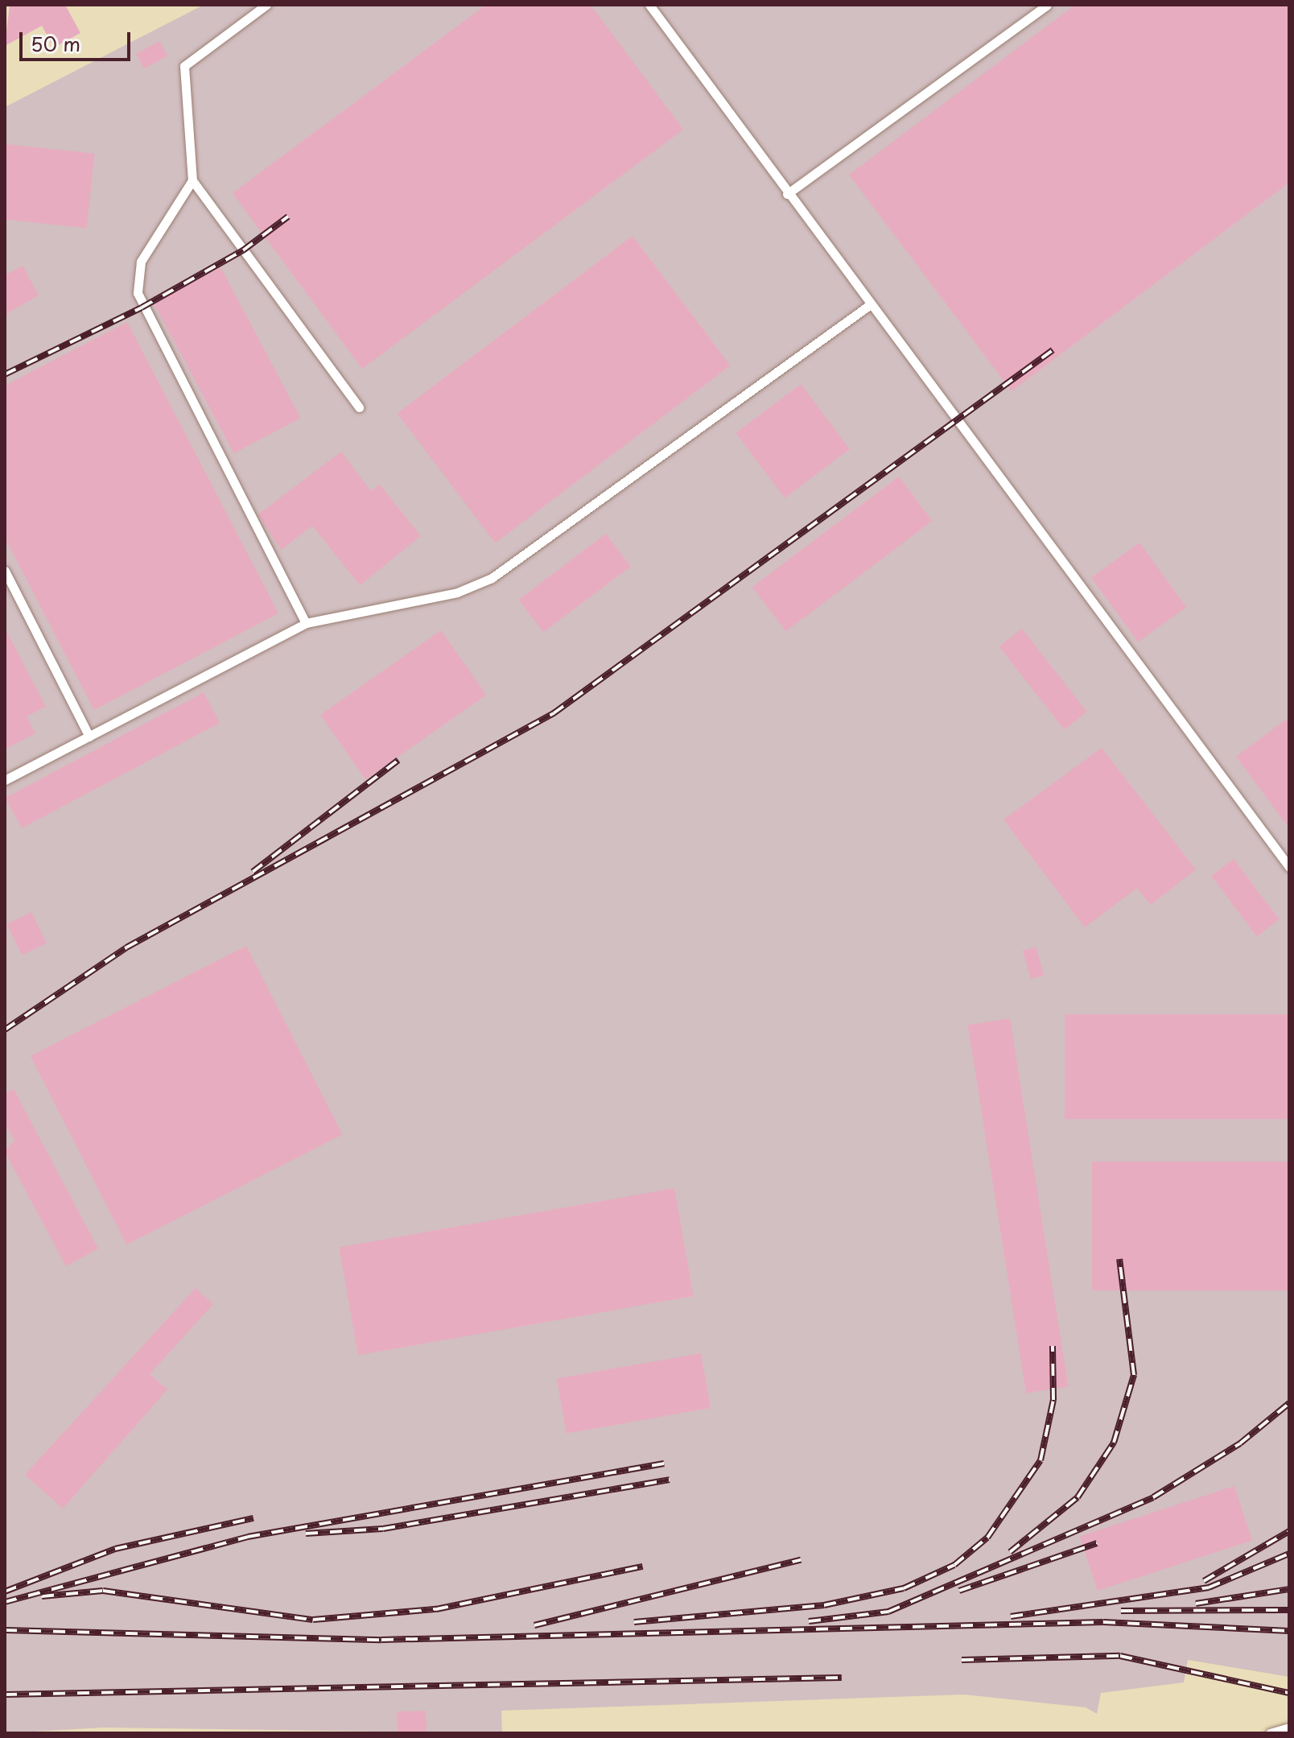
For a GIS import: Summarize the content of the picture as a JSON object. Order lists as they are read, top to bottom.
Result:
{
  "scale_bar": "50 m"
}
